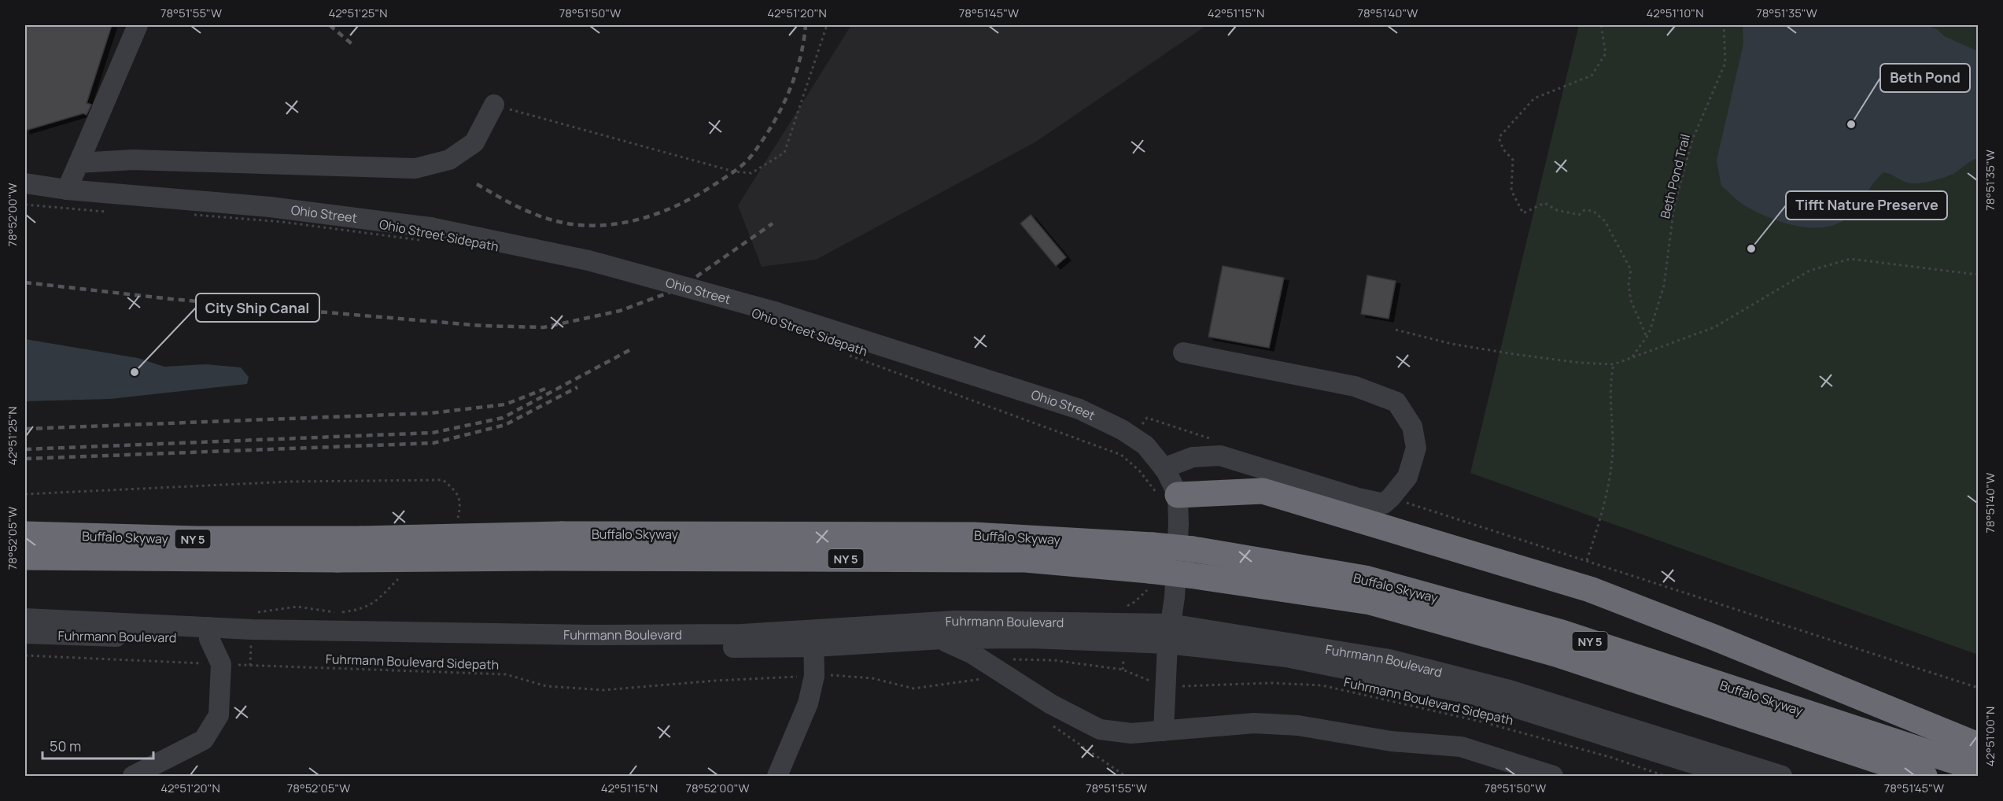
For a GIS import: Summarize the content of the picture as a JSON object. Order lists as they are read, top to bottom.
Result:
{
  "streets": {
    "highway": ["Buffalo Skyway", "NY 5"],
    "street": ["Ohio Street", "Fuhrmann Boulevard"],
    "path": ["Beth Pond Trail", "Ohio Street Sidepath", "Fuhrmann Boulevard Sidepath"]
  },
  "crossings": [
    ["Ohio Street", "Ohio Street Sidepath"],
    ["Ohio Street", "Fuhrmann Boulevard"],
    ["Ohio Street", "Fuhrmann Boulevard Sidepath"]
  ],
  "places": ["Beth Pond", "Tifft Nature Preserve", "City Ship Canal"],
  "scale_bar": "50 m",
  "coordinates": [
    "78°51'55\"W",
    "42°51'25\"N",
    "78°51'50\"W",
    "42°51'20\"N",
    "78°51'45\"W",
    "42°51'15\"N",
    "78°51'40\"W",
    "42°51'10\"N",
    "78°51'35\"W",
    "78°52'00\"W",
    "78°52'05\"W",
    "42°51'00\"N"
  ]
}
